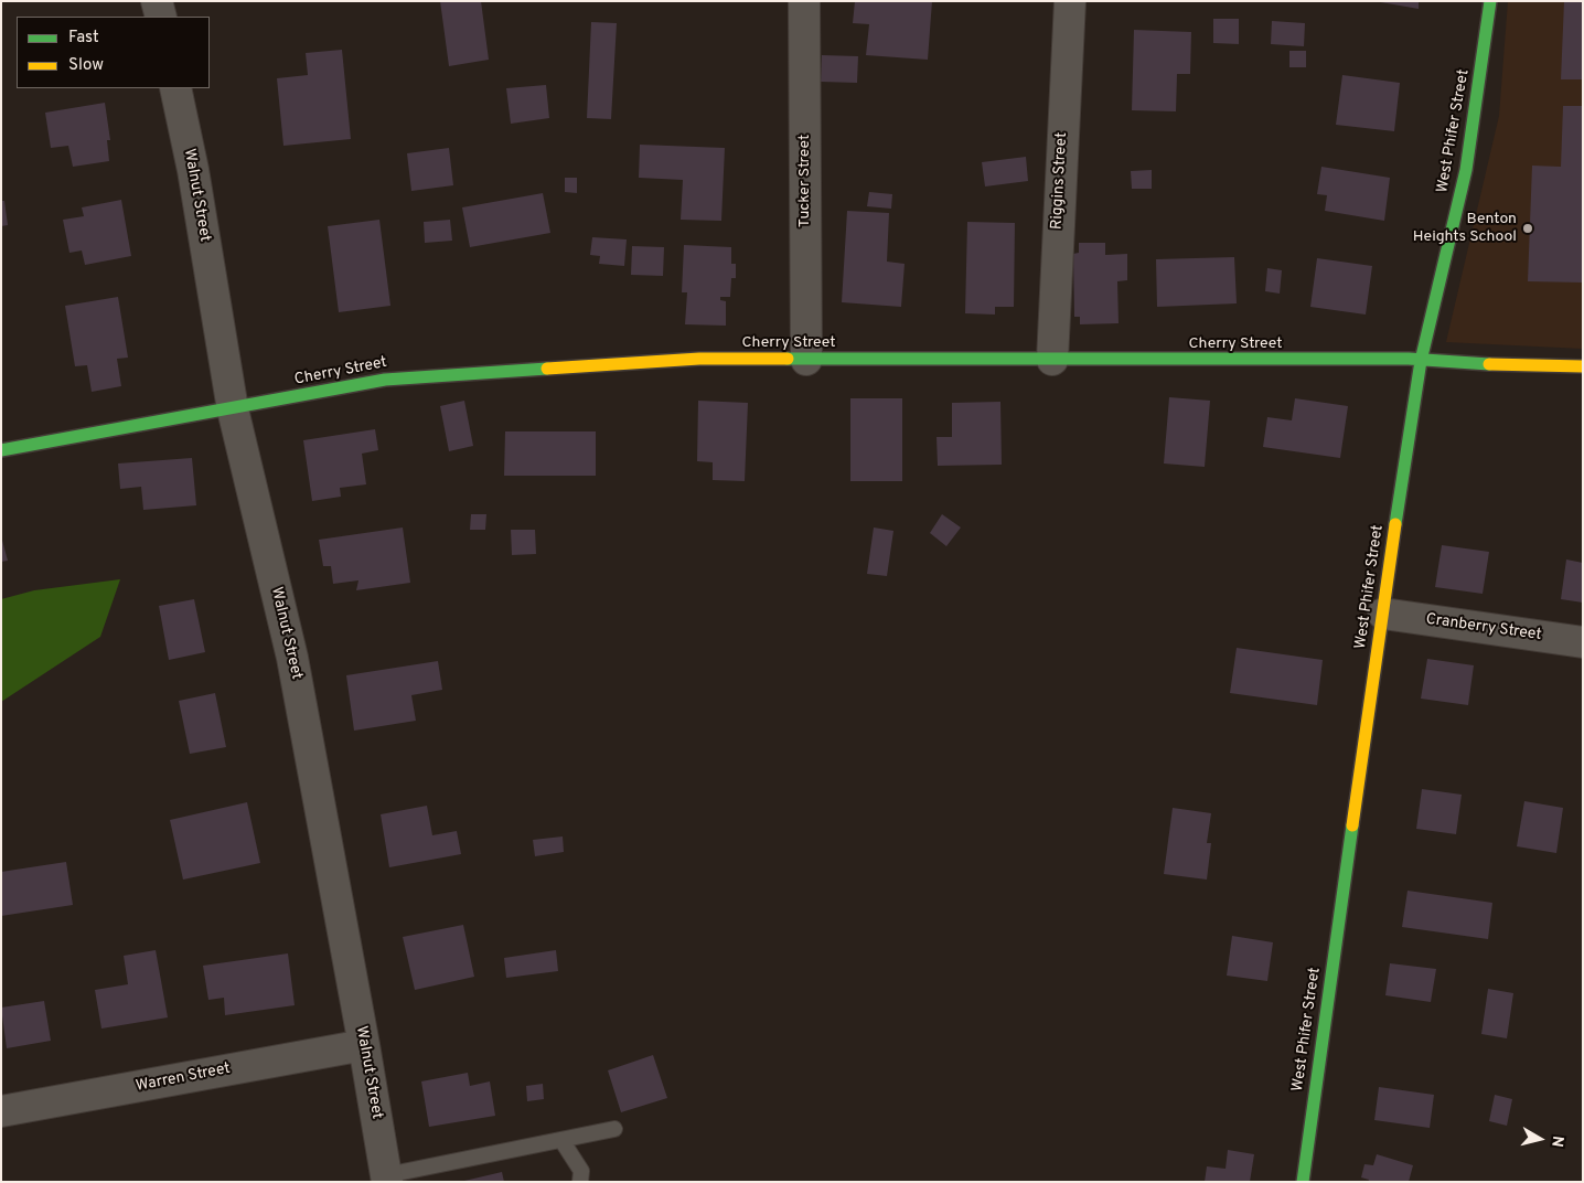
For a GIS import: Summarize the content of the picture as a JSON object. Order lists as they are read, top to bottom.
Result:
{
  "streets": {
    "street": [
      "West Phifer Street",
      "Tucker Street",
      "Riggins Street",
      "Walnut Street",
      "Cherry Street",
      "Cranberry Street",
      "Warren Street"
    ]
  },
  "crossings": [
    ["West Phifer Street", "Cherry Street"],
    ["West Phifer Street", "Cranberry Street"],
    ["Tucker Street", "Cherry Street"],
    ["Riggins Street", "Cherry Street"],
    ["Walnut Street", "Cherry Street"],
    ["Walnut Street", "Warren Street"]
  ],
  "places": ["Benton Heights School"],
  "legend": ["Fast", "Slow"],
  "north": "right"
}
